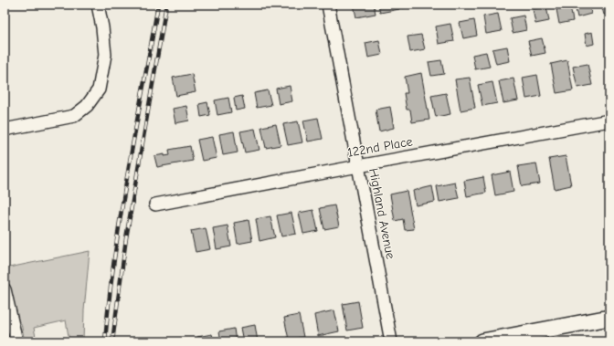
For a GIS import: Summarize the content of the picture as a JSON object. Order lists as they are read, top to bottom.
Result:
{
  "streets": {
    "street": ["122nd Place", "Highland Avenue"]
  },
  "crossings": [
    ["122nd Place", "Highland Avenue"]
  ]
}
